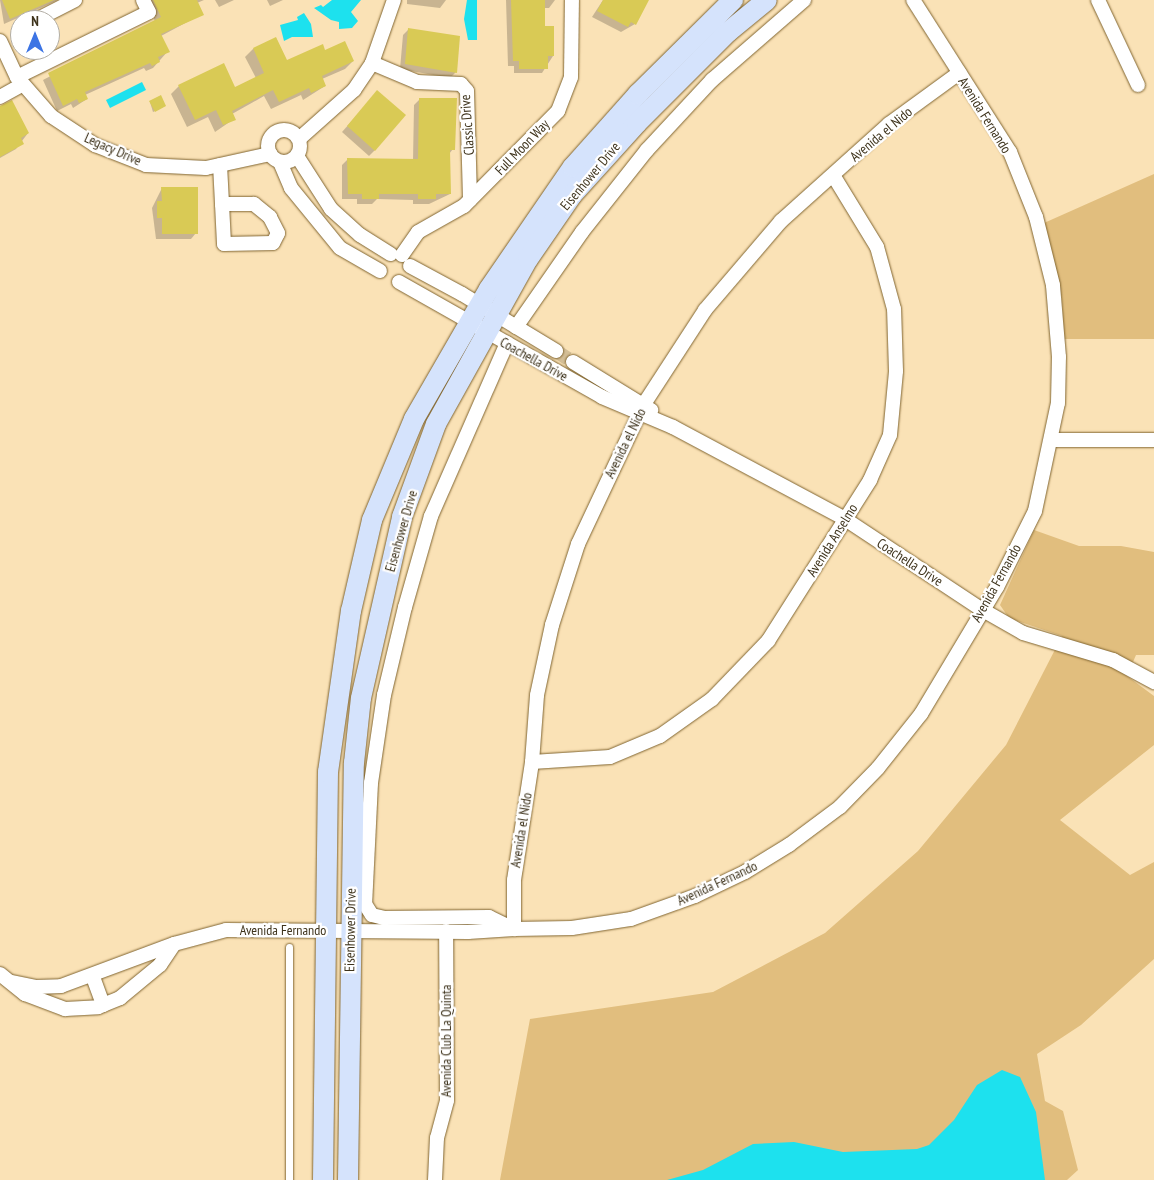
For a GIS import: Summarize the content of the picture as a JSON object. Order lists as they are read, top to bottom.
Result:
{
  "streets": {
    "main road": ["Eisenhower Drive"],
    "street": [
      "Avenida Fernando",
      "Classic Drive",
      "Avenida el Nido",
      "Full Moon Way",
      "Legacy Drive",
      "Coachella Drive",
      "Avenida Anselmo",
      "Avenida Club La Quinta"
    ]
  },
  "crossings": [
    ["Avenida Fernando", "Avenida el Nido"],
    ["Avenida Fernando", "Eisenhower Drive"],
    ["Avenida Fernando", "Coachella Drive"],
    ["Avenida Fernando", "Avenida Club La Quinta"],
    ["Classic Drive", "Full Moon Way"],
    ["Avenida el Nido", "Coachella Drive"],
    ["Avenida el Nido", "Avenida Anselmo"],
    ["Full Moon Way", "Coachella Drive"],
    ["Legacy Drive", "Coachella Drive"],
    ["Eisenhower Drive", "Coachella Drive"],
    ["Coachella Drive", "Avenida Anselmo"]
  ],
  "north": "top"
}
